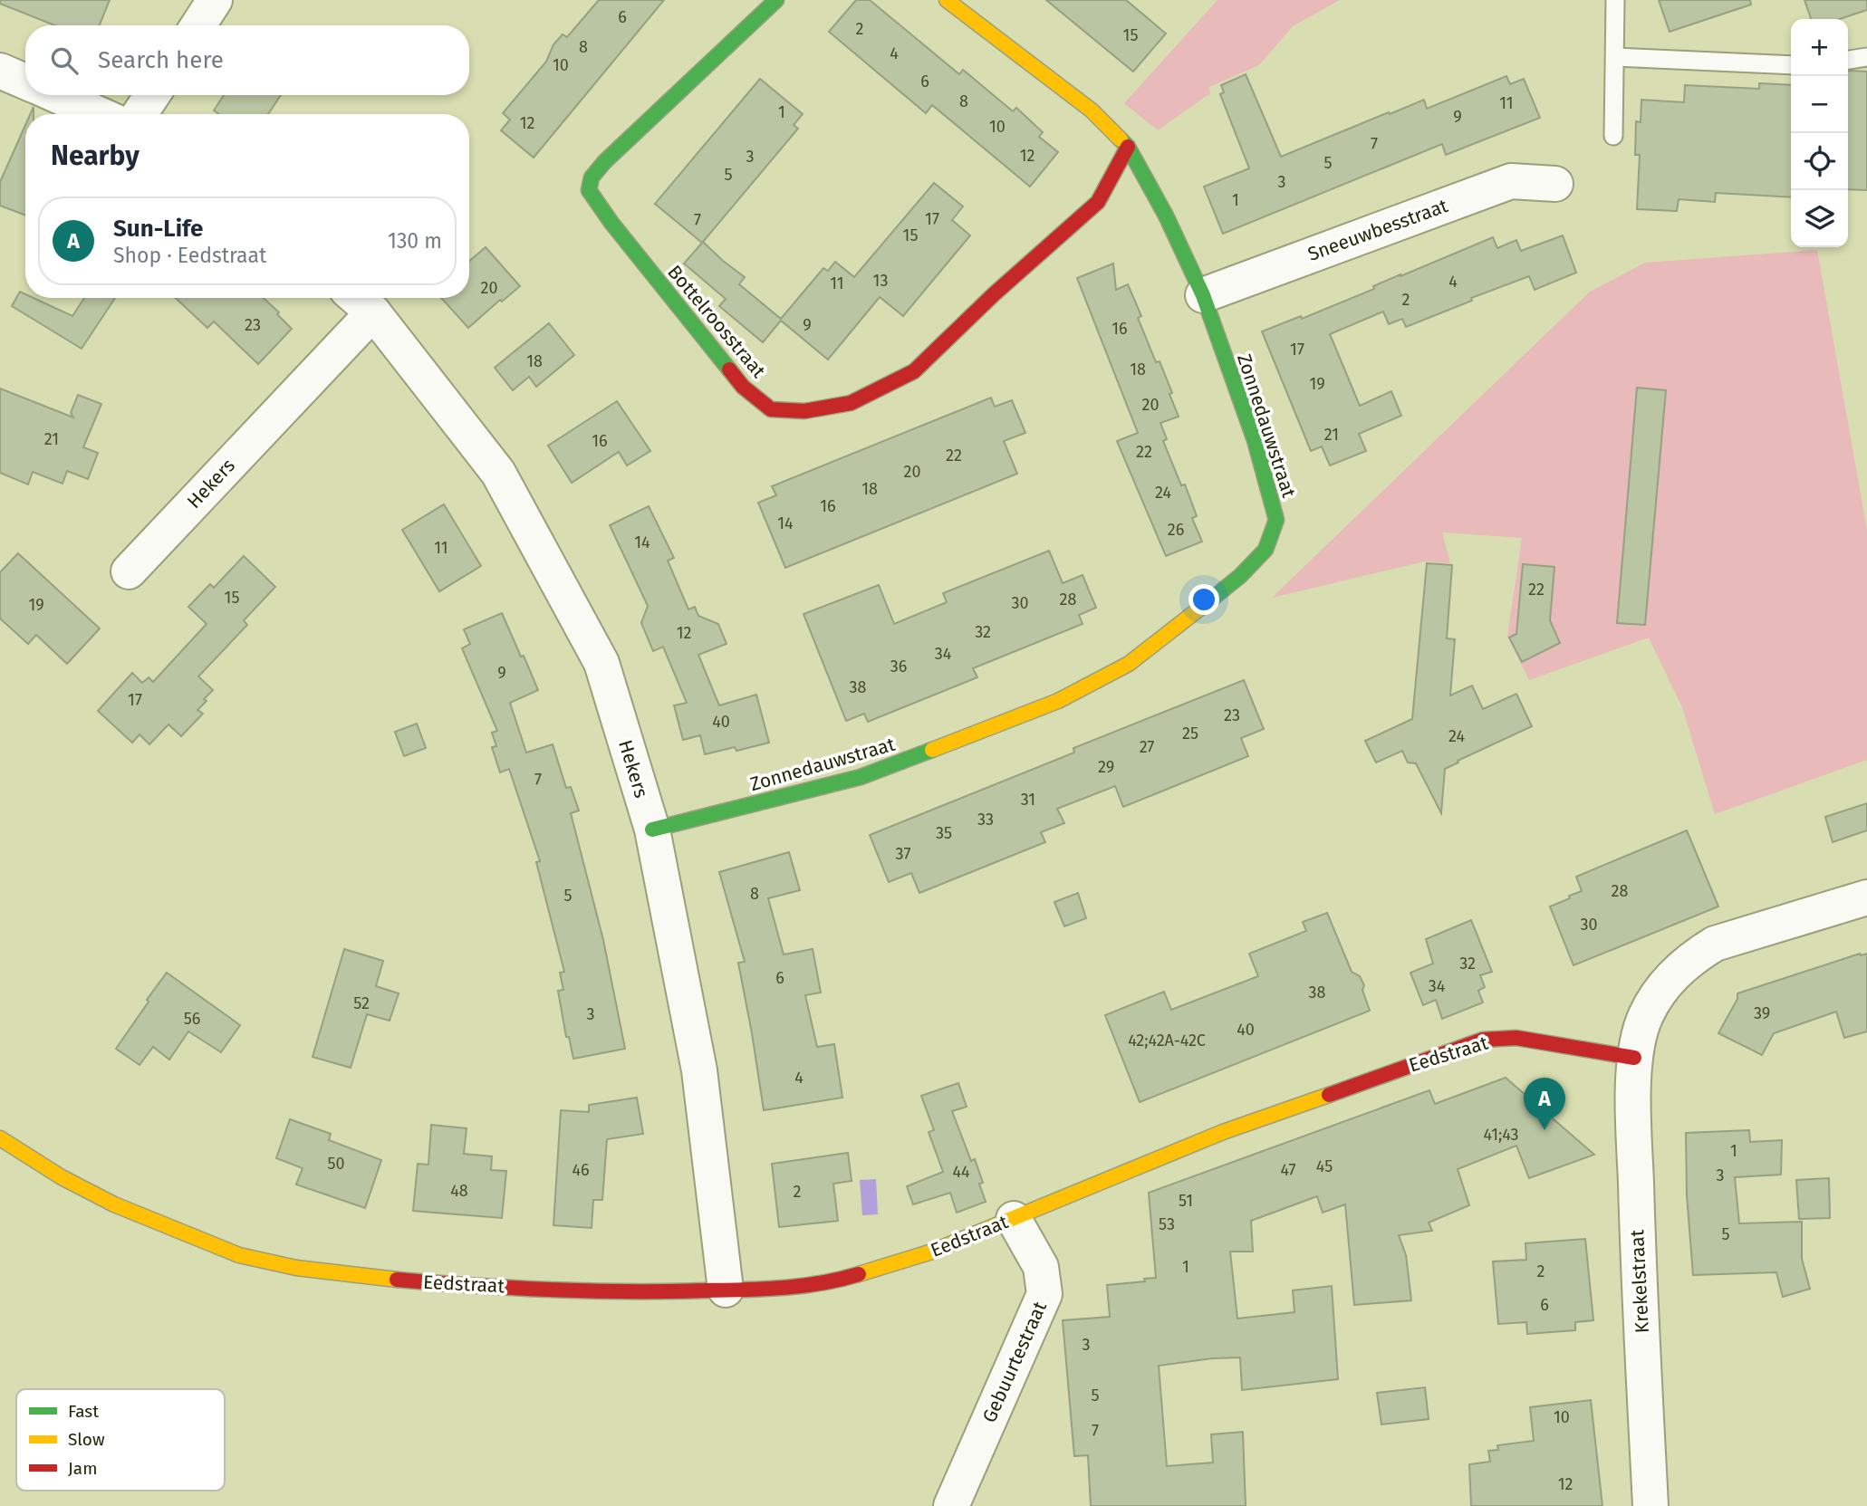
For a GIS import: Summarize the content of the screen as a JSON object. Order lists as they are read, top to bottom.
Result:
{
  "streets": {
    "street": [
      "Sneeuwbesstraat",
      "Bottelroosstraat",
      "Zonnedauwstraat",
      "Hekers",
      "Eedstraat",
      "Krekelstraat",
      "Gebuurtestraat"
    ]
  },
  "crossings": [
    ["Sneeuwbesstraat", "Zonnedauwstraat"],
    ["Bottelroosstraat", "Zonnedauwstraat"],
    ["Zonnedauwstraat", "Hekers"],
    ["Hekers", "Eedstraat"],
    ["Eedstraat", "Krekelstraat"],
    ["Eedstraat", "Gebuurtestraat"]
  ],
  "house_numbers": [
    "6",
    "2",
    "15",
    "8",
    "4",
    "10",
    "6",
    "8",
    "11",
    "1",
    "9",
    "12",
    "10",
    "7",
    "12",
    "3",
    "5",
    "5",
    "3",
    "1",
    "17",
    "7",
    "15",
    "13",
    "4",
    "11",
    "20",
    "2",
    "23",
    "9",
    "16",
    "17",
    "18",
    "18",
    "19",
    "20",
    "21",
    "21",
    "16",
    "22",
    "22",
    "20",
    "18",
    "24",
    "16",
    "14",
    "26",
    "14",
    "11",
    "22",
    "15",
    "28",
    "30",
    "19",
    "32",
    "12",
    "34",
    "36",
    "9",
    "38",
    "17",
    "23",
    "40",
    "25",
    "24",
    "27",
    "29",
    "7",
    "31",
    "33",
    "35",
    "37",
    "28",
    "8",
    "5",
    "30",
    "32",
    "6",
    "34",
    "38",
    "52",
    "39",
    "3",
    "56",
    "40",
    "42;42A-42C",
    "4",
    "41;43",
    "1",
    "50",
    "45",
    "46",
    "47",
    "44",
    "3",
    "48",
    "2",
    "51",
    "53",
    "5",
    "1",
    "2",
    "6",
    "3",
    "5",
    "10",
    "7",
    "12"
  ],
  "legend": ["Fast", "Slow", "Jam"],
  "page": {
    "map_buttons": ["+", "−"],
    "search": "Search here",
    "heading": "Nearby",
    "list": [
      {
        "mark": "A",
        "name": "Sun-Life",
        "note": "Shop · Eedstraat",
        "value": "130 m"
      }
    ],
    "pins": "A"
  }
}
